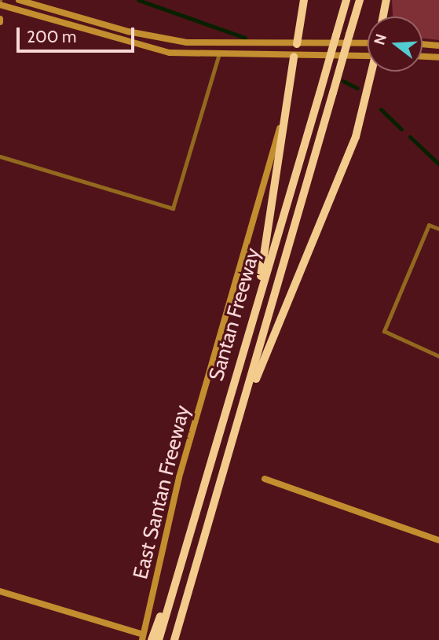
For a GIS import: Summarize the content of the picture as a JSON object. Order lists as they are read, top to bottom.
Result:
{
  "streets": {
    "highway": ["Santan Freeway"],
    "main road": ["East Santan Freeway"]
  },
  "scale_bar": "200 m",
  "north": "left"
}
